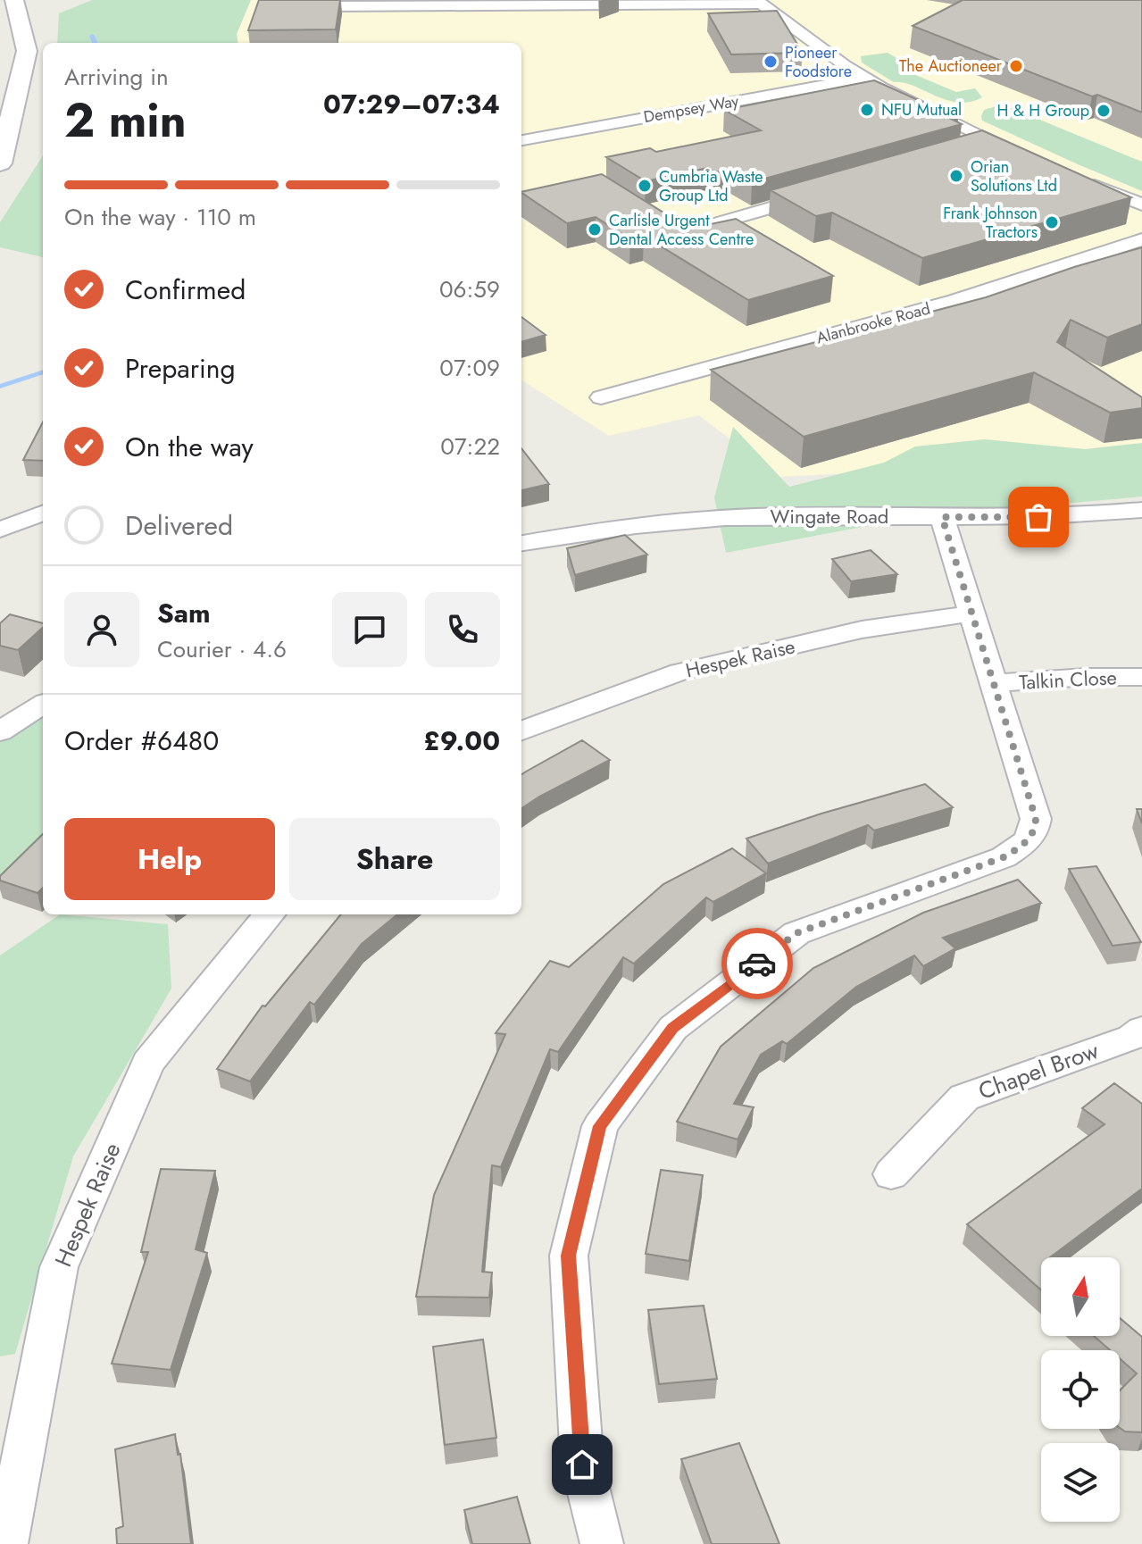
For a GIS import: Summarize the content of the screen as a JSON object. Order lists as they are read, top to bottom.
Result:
{
  "streets": {
    "street": [
      "Dempsey Way",
      "Alanbrooke Road",
      "Wingate Road",
      "Hespek Raise",
      "Talkin Close",
      "Chapel Brow"
    ]
  },
  "places": [
    "Pioneer Foodstore",
    "The Auctioneer",
    "NFU Mutual",
    "H & H Group",
    "Orian Solutions Ltd",
    "Cumbria Waste Group Ltd",
    "Frank Johnson Tractors",
    "Carlisle Urgent Dental Access Centre"
  ],
  "north": "top",
  "page": {
    "heading": ["2 min", "Arriving in", "07:29–07:34"],
    "panel": [
      "Sam",
      "Courier · 4.6",
      "Order #6480",
      "£9.00"
    ],
    "bar": "On the way · 110 m",
    "list": [
      ["Confirmed", "06:59"],
      ["Preparing", "07:09"],
      ["On the way", "07:22"],
      "Delivered"
    ],
    "buttons": ["Help", "Share"]
  }
}
